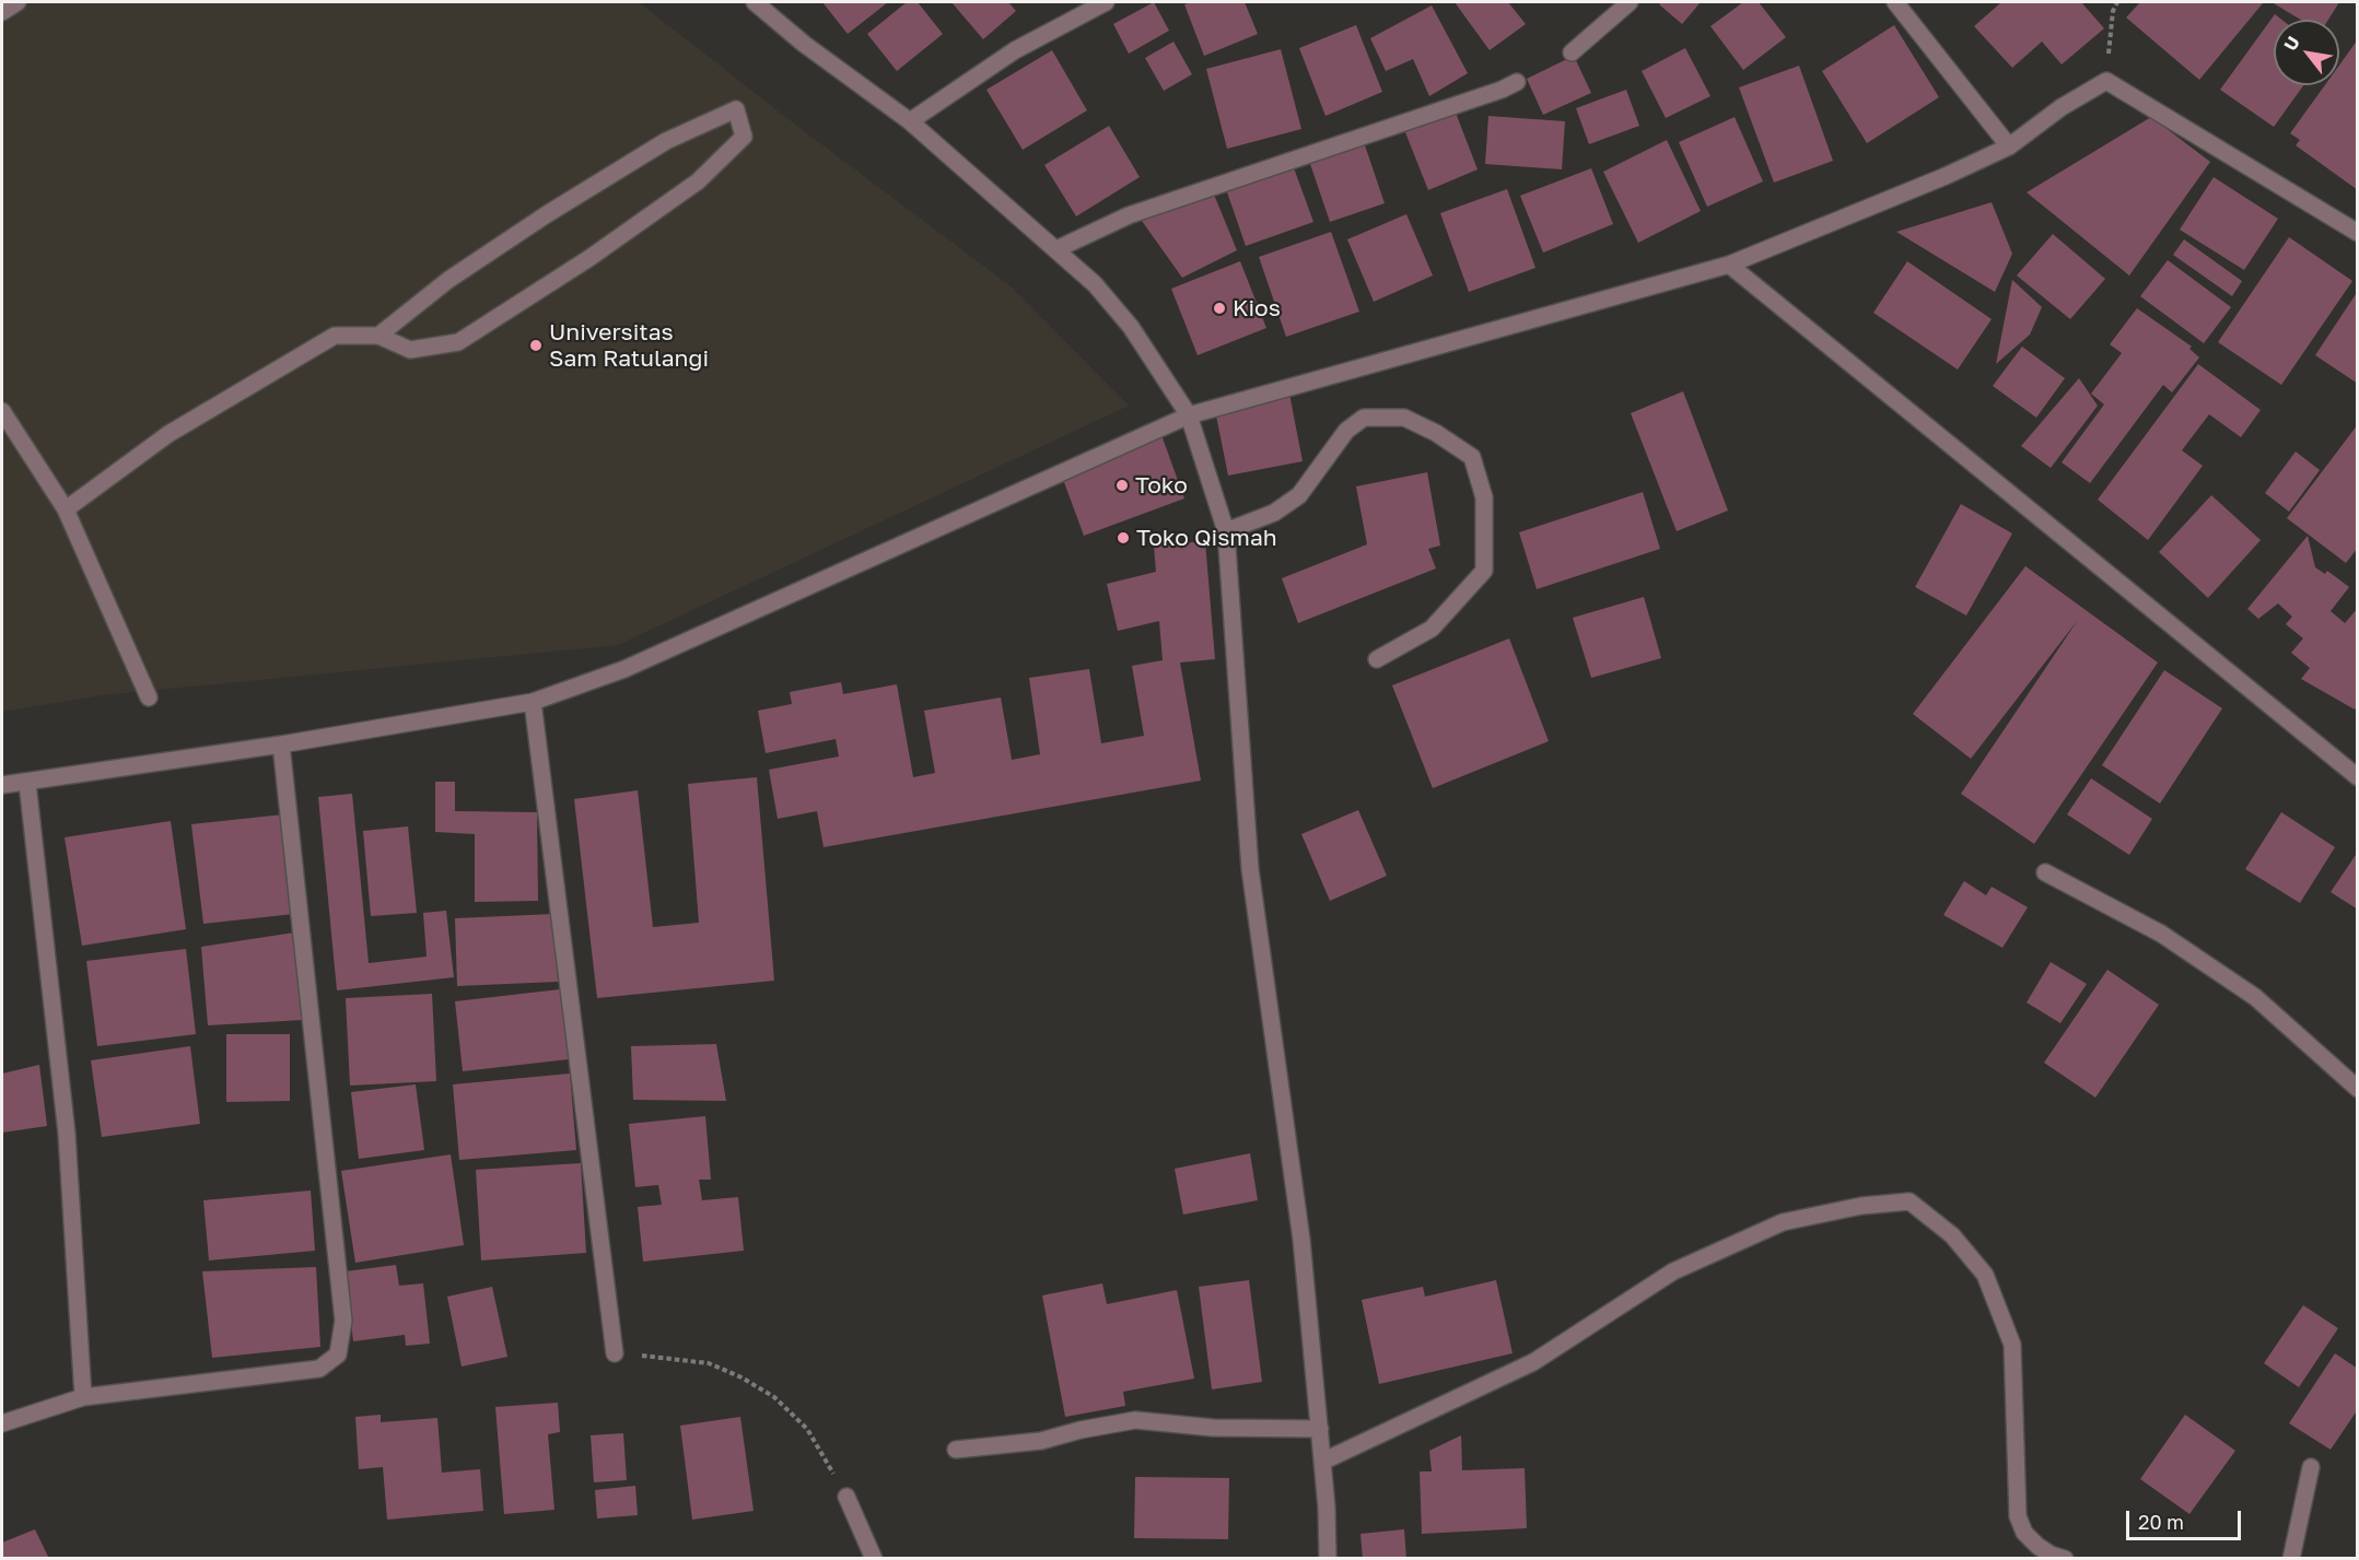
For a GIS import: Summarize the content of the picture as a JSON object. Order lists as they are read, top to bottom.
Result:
{
  "places": [
    "Kios",
    "Universitas Sam Ratulangi",
    "Toko",
    "Toko Qismah"
  ],
  "scale_bar": "20 m",
  "north": "top left"
}
